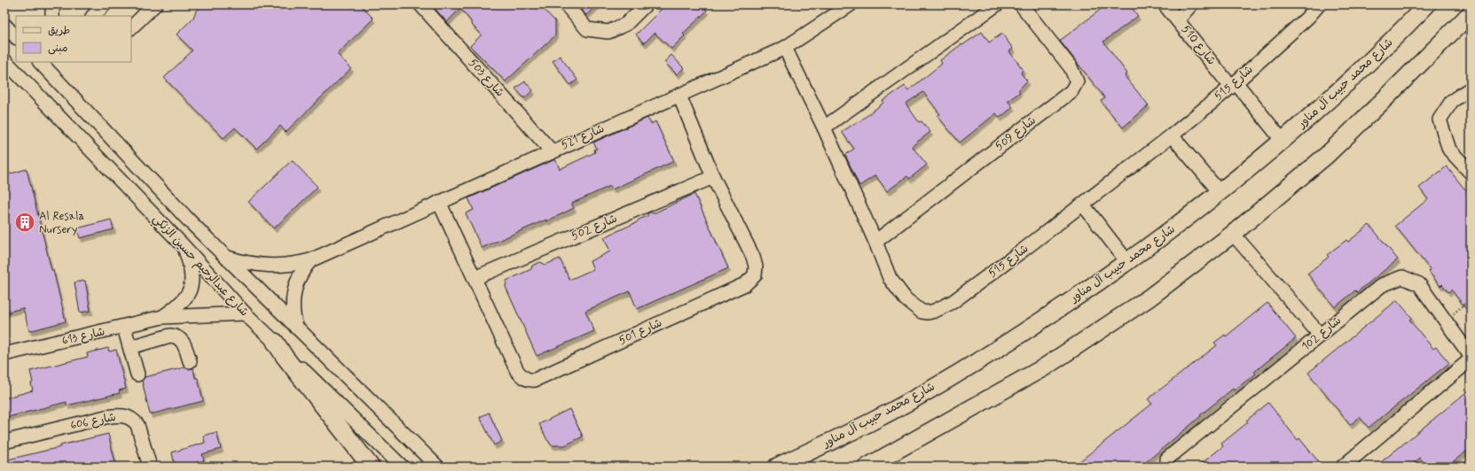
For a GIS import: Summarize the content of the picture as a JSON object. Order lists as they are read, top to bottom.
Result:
{
  "streets": {
    "main road": ["شارع محمد حبيب آل مناور"],
    "street": [
      "شارع 510",
      "شارع 503",
      "شارع 515",
      "شارع 509",
      "شارع 521",
      "شارع 502",
      "شارع عبدالرحيم حسين الزنكي",
      "شارع 501",
      "شارع 102",
      "شارع 613",
      "شارع 606"
    ]
  },
  "crossings": [
    ["شارع 510", "شارع 515"],
    ["شارع 510", "شارع محمد حبيب آل مناور"],
    ["شارع 503", "شارع 521"],
    ["شارع 515", "شارع 509"],
    ["شارع 515", "شارع 521"],
    ["شارع 521", "شارع عبدالرحيم حسين الزنكي"],
    ["شارع 521", "شارع 501"],
    ["شارع 502", "شارع 501"],
    ["شارع عبدالرحيم حسين الزنكي", "شارع 613"]
  ],
  "places": {
    "building": ["Al Resala Nursery"]
  },
  "legend": ["طريق", "مبنى"]
}
